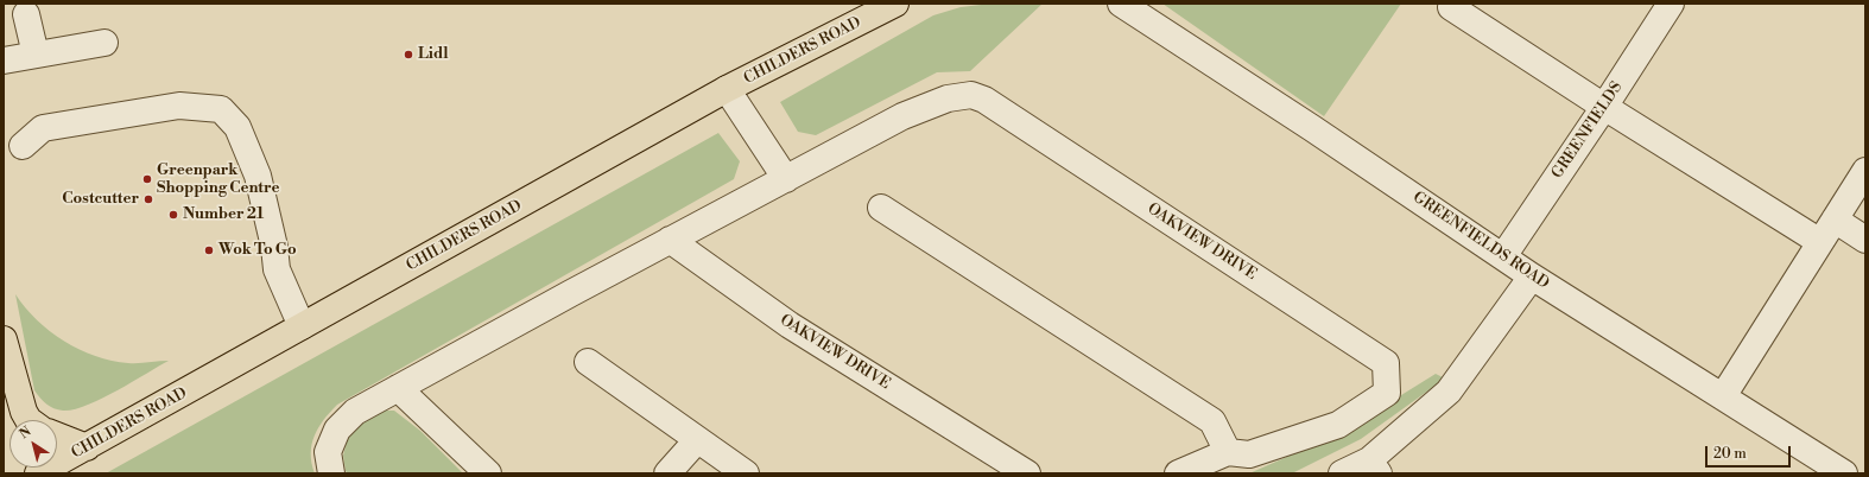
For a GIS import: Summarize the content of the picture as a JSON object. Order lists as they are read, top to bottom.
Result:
{
  "streets": {
    "main road": ["CHILDERS ROAD"],
    "street": ["GREENFIELDS", "GREENFIELDS ROAD", "OAKVIEW DRIVE"]
  },
  "crossings": [
    ["GREENFIELDS", "GREENFIELDS ROAD"]
  ],
  "places": [
    "Lidl",
    "Greenpark Shopping Centre",
    "Costcutter",
    "Number 21",
    "Wok To Go"
  ],
  "scale_bar": "20 m",
  "north": "top left"
}
